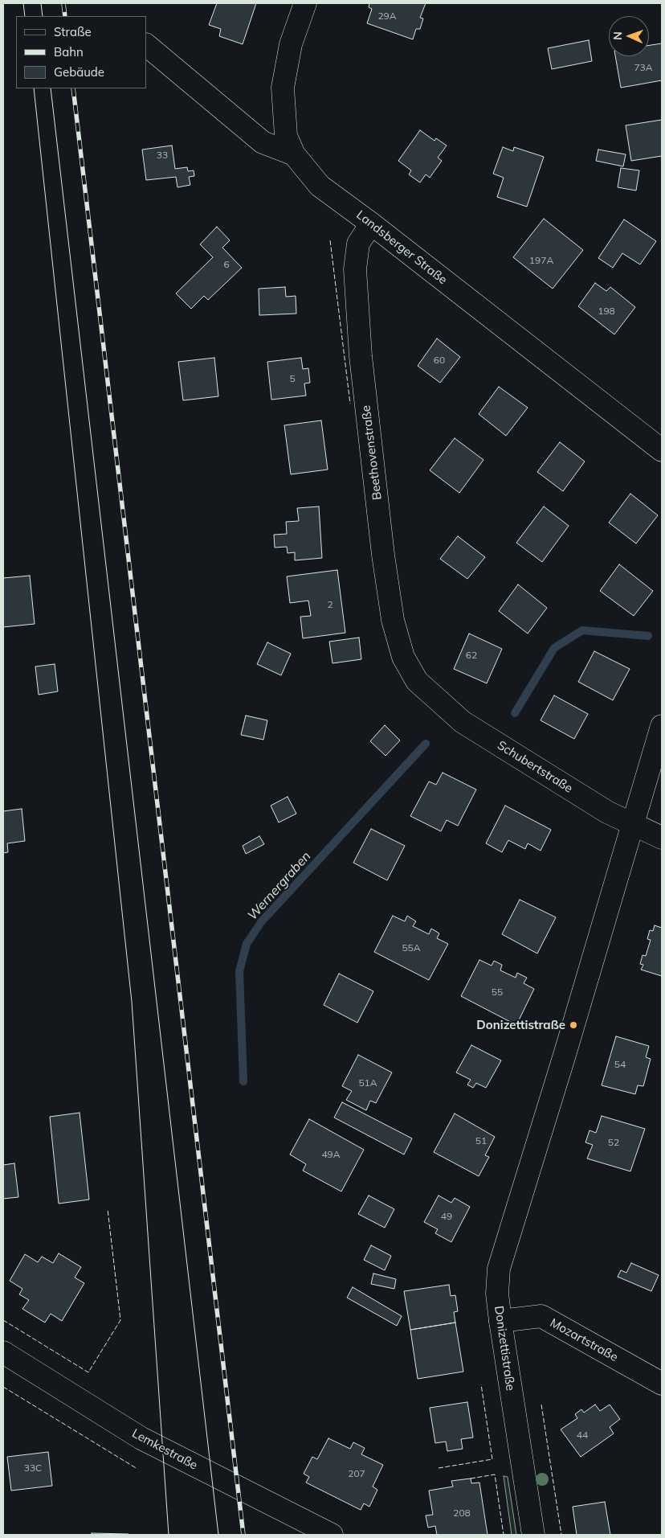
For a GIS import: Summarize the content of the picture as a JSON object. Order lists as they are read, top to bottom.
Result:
{
  "streets": {
    "street": [
      "Landsberger Straße",
      "Beethovenstraße",
      "Schubertstraße",
      "Mozartstraße",
      "Donizettistraße",
      "Lemkestraße"
    ]
  },
  "crossings": [
    ["Landsberger Straße", "Beethovenstraße"],
    ["Beethovenstraße", "Schubertstraße"],
    ["Schubertstraße", "Donizettistraße"],
    ["Mozartstraße", "Donizettistraße"]
  ],
  "water": ["Wernergraben"],
  "places": ["Donizettistraße"],
  "house_numbers": [
    "29A",
    "73A",
    "33",
    "197A",
    "6",
    "198",
    "60",
    "5",
    "2",
    "62",
    "55A",
    "55",
    "54",
    "51A",
    "51",
    "52",
    "49A",
    "49",
    "44",
    "33C",
    "207",
    "208"
  ],
  "legend": ["Straße", "Bahn", "Gebäude"],
  "north": "left"
}
